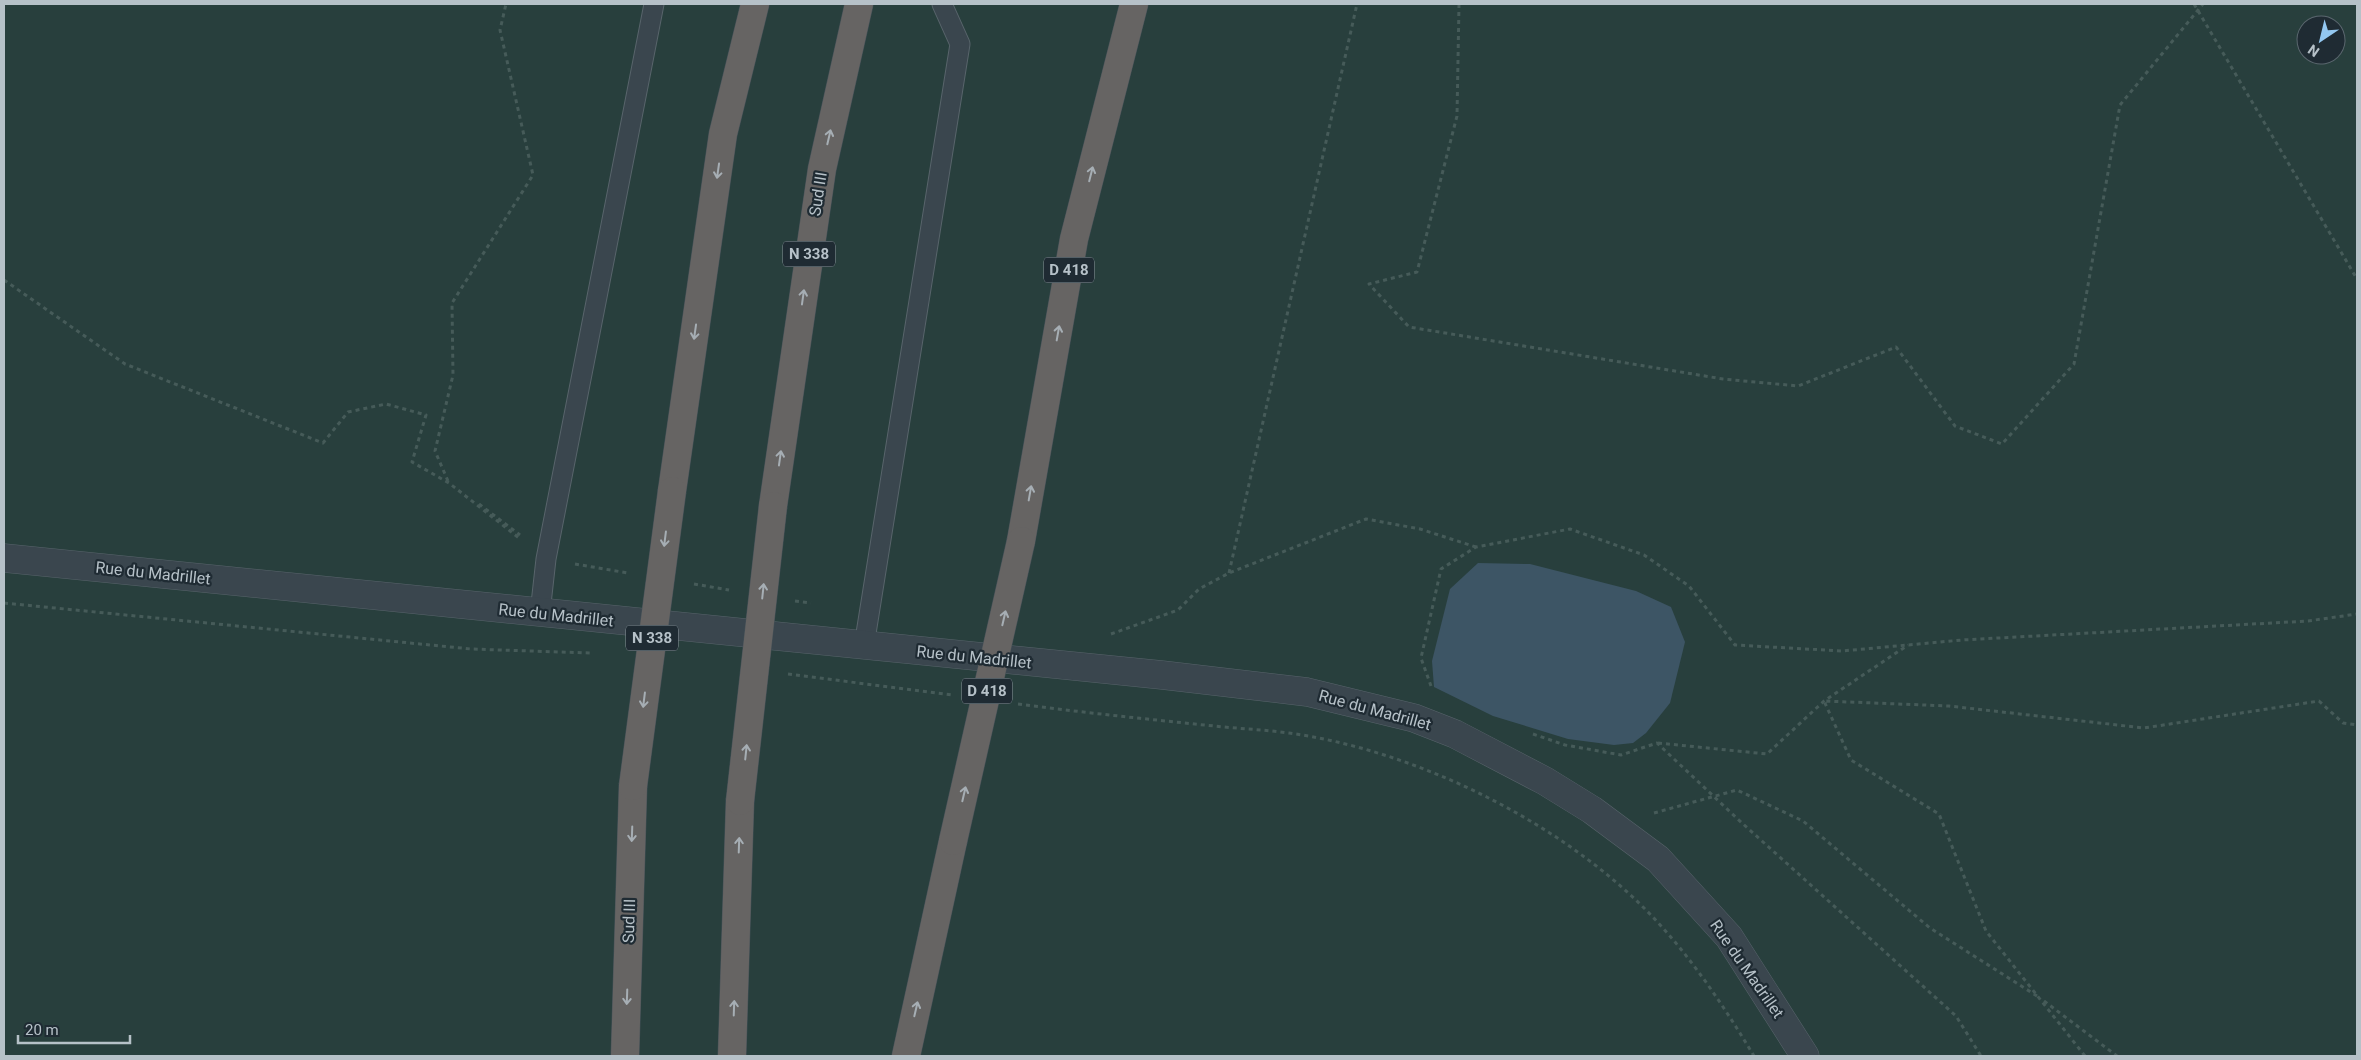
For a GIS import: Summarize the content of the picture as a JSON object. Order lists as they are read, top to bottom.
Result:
{
  "streets": {
    "highway": ["Sud III", "N 338", "D 418"],
    "street": ["Rue du Madrillet"]
  },
  "crossings": [
    ["Sud III", "N 338"]
  ],
  "scale_bar": "20 m",
  "north": "bottom left"
}
